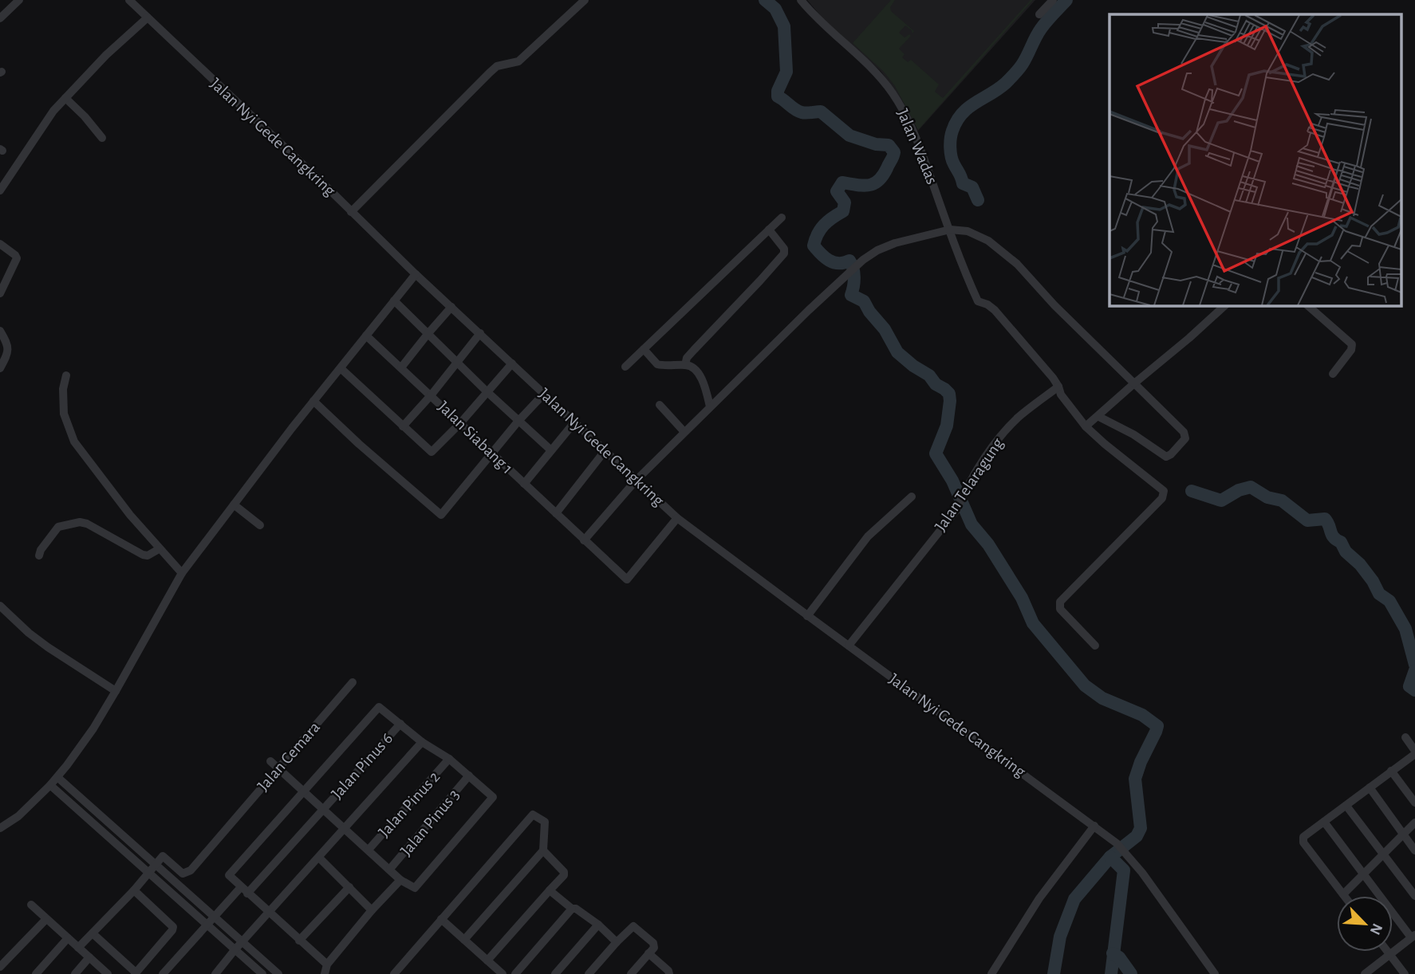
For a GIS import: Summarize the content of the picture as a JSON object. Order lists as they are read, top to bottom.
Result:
{
  "streets": {
    "street": [
      "Jalan Nyi Gede Cangkring",
      "Jalan Wadas",
      "Jalan Siabang 1",
      "Jalan Telaragung",
      "Jalan Cemara",
      "Jalan Pinus 6",
      "Jalan Pinus 2",
      "Jalan Pinus 3"
    ]
  },
  "crossings": [
    ["Jalan Nyi Gede Cangkring", "Jalan Siabang 1"],
    ["Jalan Nyi Gede Cangkring", "Jalan Telaragung"],
    ["Jalan Wadas", "Jalan Telaragung"]
  ],
  "north": "bottom right"
}
